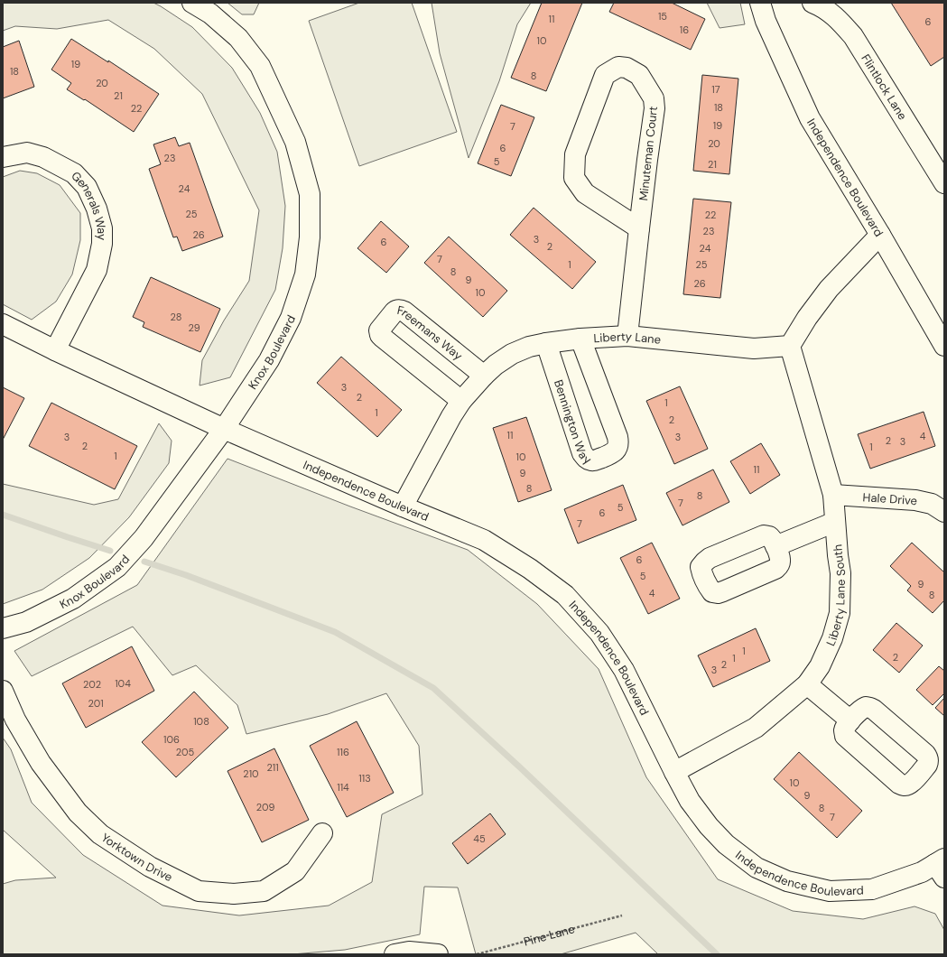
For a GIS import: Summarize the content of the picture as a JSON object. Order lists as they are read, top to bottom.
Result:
{
  "streets": {
    "street": [
      "Flintlock Lane",
      "Minuteman Court",
      "Independence Boulevard",
      "Generals Way",
      "Freemans Way",
      "Liberty Lane",
      "Knox Boulevard",
      "Bennington Way",
      "Hale Drive",
      "Liberty Lane South",
      "Yorktown Drive"
    ],
    "path": ["Pine Lane"]
  },
  "crossings": [
    ["Minuteman Court", "Liberty Lane"],
    ["Independence Boulevard", "Liberty Lane"],
    ["Independence Boulevard", "Knox Boulevard"],
    ["Independence Boulevard", "Liberty Lane South"],
    ["Freemans Way", "Liberty Lane"],
    ["Liberty Lane", "Bennington Way"],
    ["Liberty Lane", "Liberty Lane South"],
    ["Hale Drive", "Liberty Lane South"]
  ],
  "house_numbers": [
    "15",
    "11",
    "6",
    "16",
    "10",
    "19",
    "18",
    "8",
    "20",
    "17",
    "21",
    "18",
    "22",
    "19",
    "7",
    "20",
    "6",
    "23",
    "5",
    "21",
    "24",
    "25",
    "22",
    "23",
    "26",
    "3",
    "6",
    "2",
    "24",
    "7",
    "1",
    "25",
    "8",
    "9",
    "26",
    "10",
    "28",
    "29",
    "3",
    "2",
    "1",
    "1",
    "2",
    "11",
    "4",
    "3",
    "3",
    "2",
    "3",
    "2",
    "1",
    "1",
    "10",
    "11",
    "9",
    "8",
    "8",
    "7",
    "5",
    "6",
    "7",
    "6",
    "5",
    "9",
    "4",
    "8",
    "1",
    "2",
    "1",
    "2",
    "3",
    "104",
    "202",
    "201",
    "108",
    "106",
    "205",
    "116",
    "211",
    "210",
    "113",
    "10",
    "114",
    "9",
    "209",
    "8",
    "7",
    "45"
  ]
}
